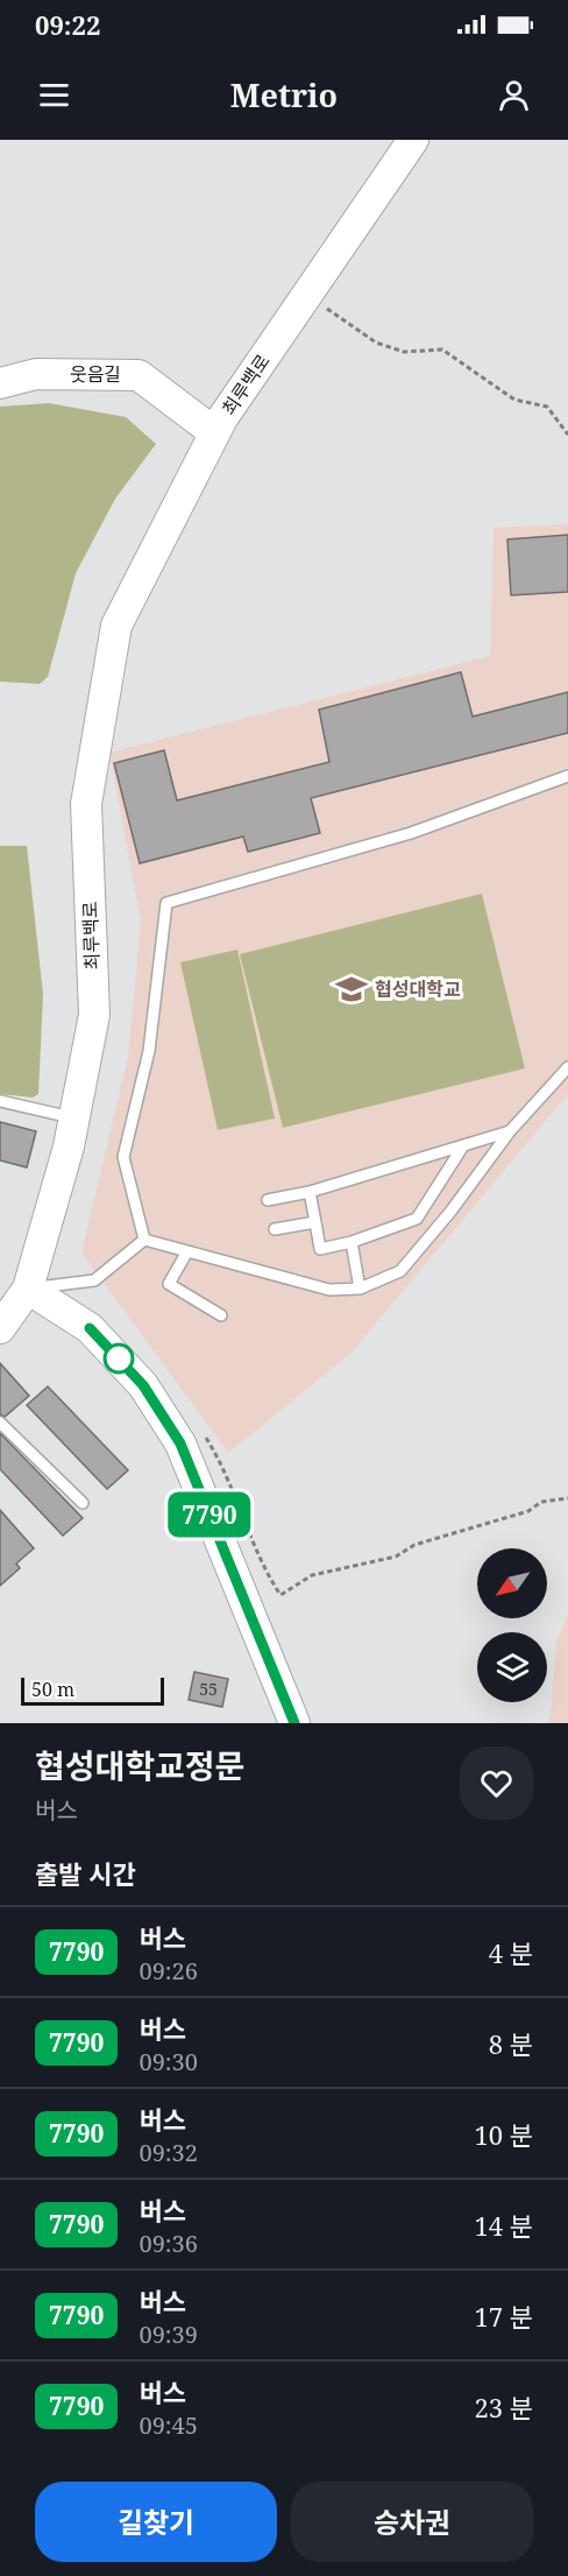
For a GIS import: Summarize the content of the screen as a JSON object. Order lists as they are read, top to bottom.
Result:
{
  "streets": {
    "street": ["웃음길", "최루백로"]
  },
  "crossings": [
    ["웃음길", "최루백로"]
  ],
  "places": {
    "school or university": ["협성대학교"]
  },
  "lines": ["bus line 7790"],
  "house_numbers": ["55"],
  "scale_bar": "50 m",
  "north": "bottom left",
  "page": {
    "status": "09:22",
    "header": "Metrio",
    "on_map": "7790",
    "scale": "50 m",
    "heading": [
      ["협성대학교정문", "버스"],
      "출발 시간"
    ],
    "list": [
      {
        "mark": "7790",
        "name": "버스",
        "note": "09:26",
        "value": "4 분"
      },
      {
        "mark": "7790",
        "name": "버스",
        "note": "09:30",
        "value": "8 분"
      },
      {
        "mark": "7790",
        "name": "버스",
        "note": "09:32",
        "value": "10 분"
      },
      {
        "mark": "7790",
        "name": "버스",
        "note": "09:36",
        "value": "14 분"
      },
      {
        "mark": "7790",
        "name": "버스",
        "note": "09:39",
        "value": "17 분"
      },
      {
        "mark": "7790",
        "name": "버스",
        "note": "09:45",
        "value": "23 분"
      }
    ],
    "buttons": ["길찾기", "승차권"]
  }
}
